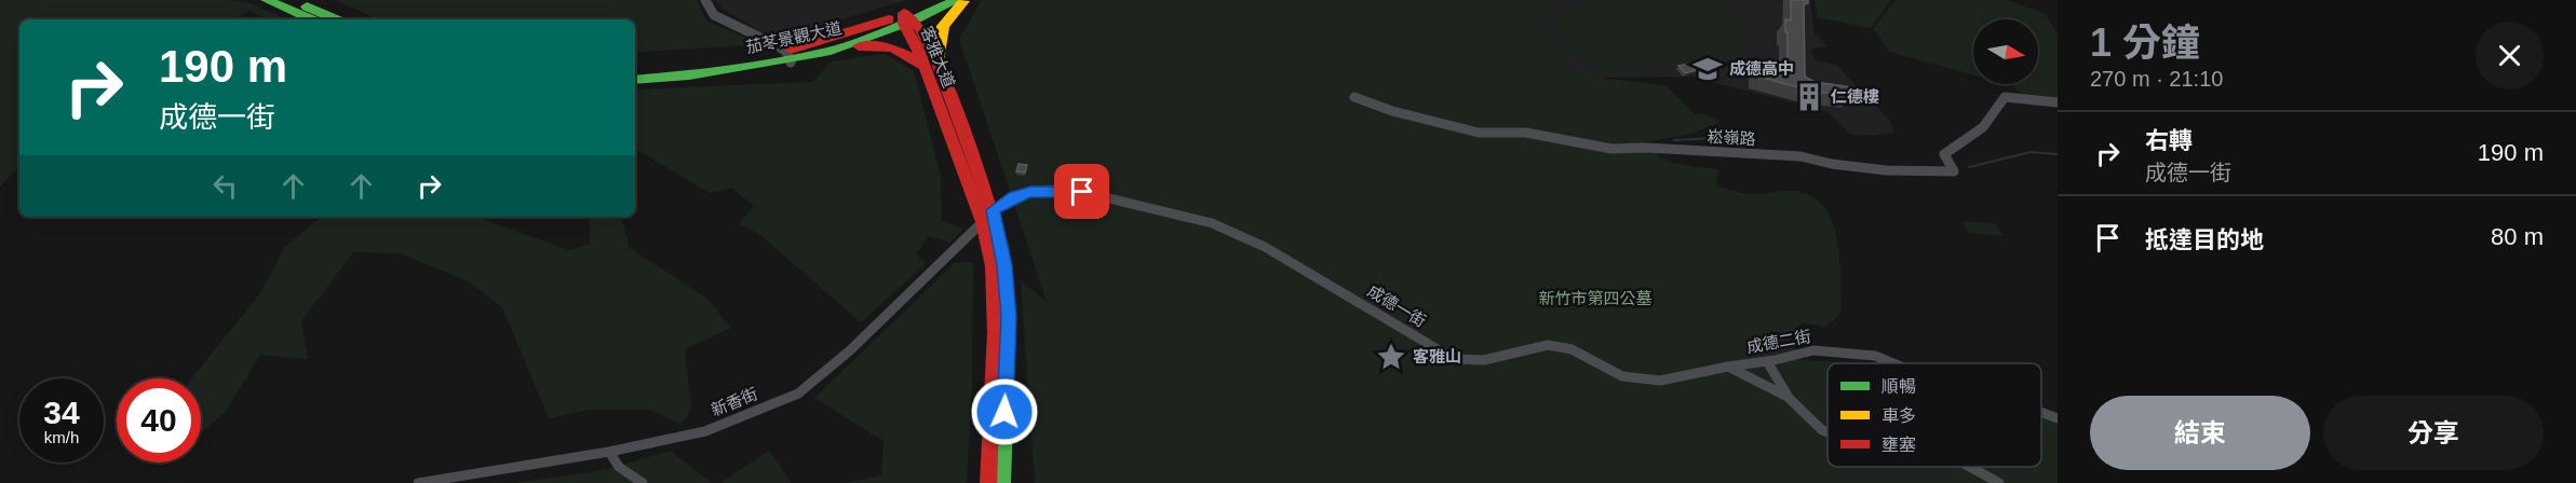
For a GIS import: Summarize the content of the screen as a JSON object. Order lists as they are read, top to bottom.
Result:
{
  "streets": {
    "street": [
      "茄苳景觀大道",
      "客雅大道",
      "崧嶺路",
      "成德一街",
      "成德二街",
      "新香街"
    ]
  },
  "crossings": [
    ["茄苳景觀大道", "客雅大道"],
    ["客雅大道", "成德一街"],
    ["客雅大道", "新香街"],
    ["成德一街", "成德二街"],
    ["成德一街", "新香街"]
  ],
  "parks": ["新竹市第四公墓"],
  "places": {
    "school or university": ["成德高中"],
    "building": ["仁德樓"],
    "place": ["客雅山"]
  },
  "legend": ["順暢", "車多", "壅塞"],
  "north": "right",
  "page": {
    "heading": ["1 分鐘", "270 m · 21:10"],
    "turn": ["190 m", "成德一街"],
    "list": [
      {
        "name": "右轉",
        "note": "成德一街",
        "value": "190 m"
      },
      {
        "name": "抵達目的地",
        "value": "80 m"
      }
    ],
    "speed": "34 km/h",
    "limit": "40",
    "buttons": ["結束", "分享"]
  }
}
